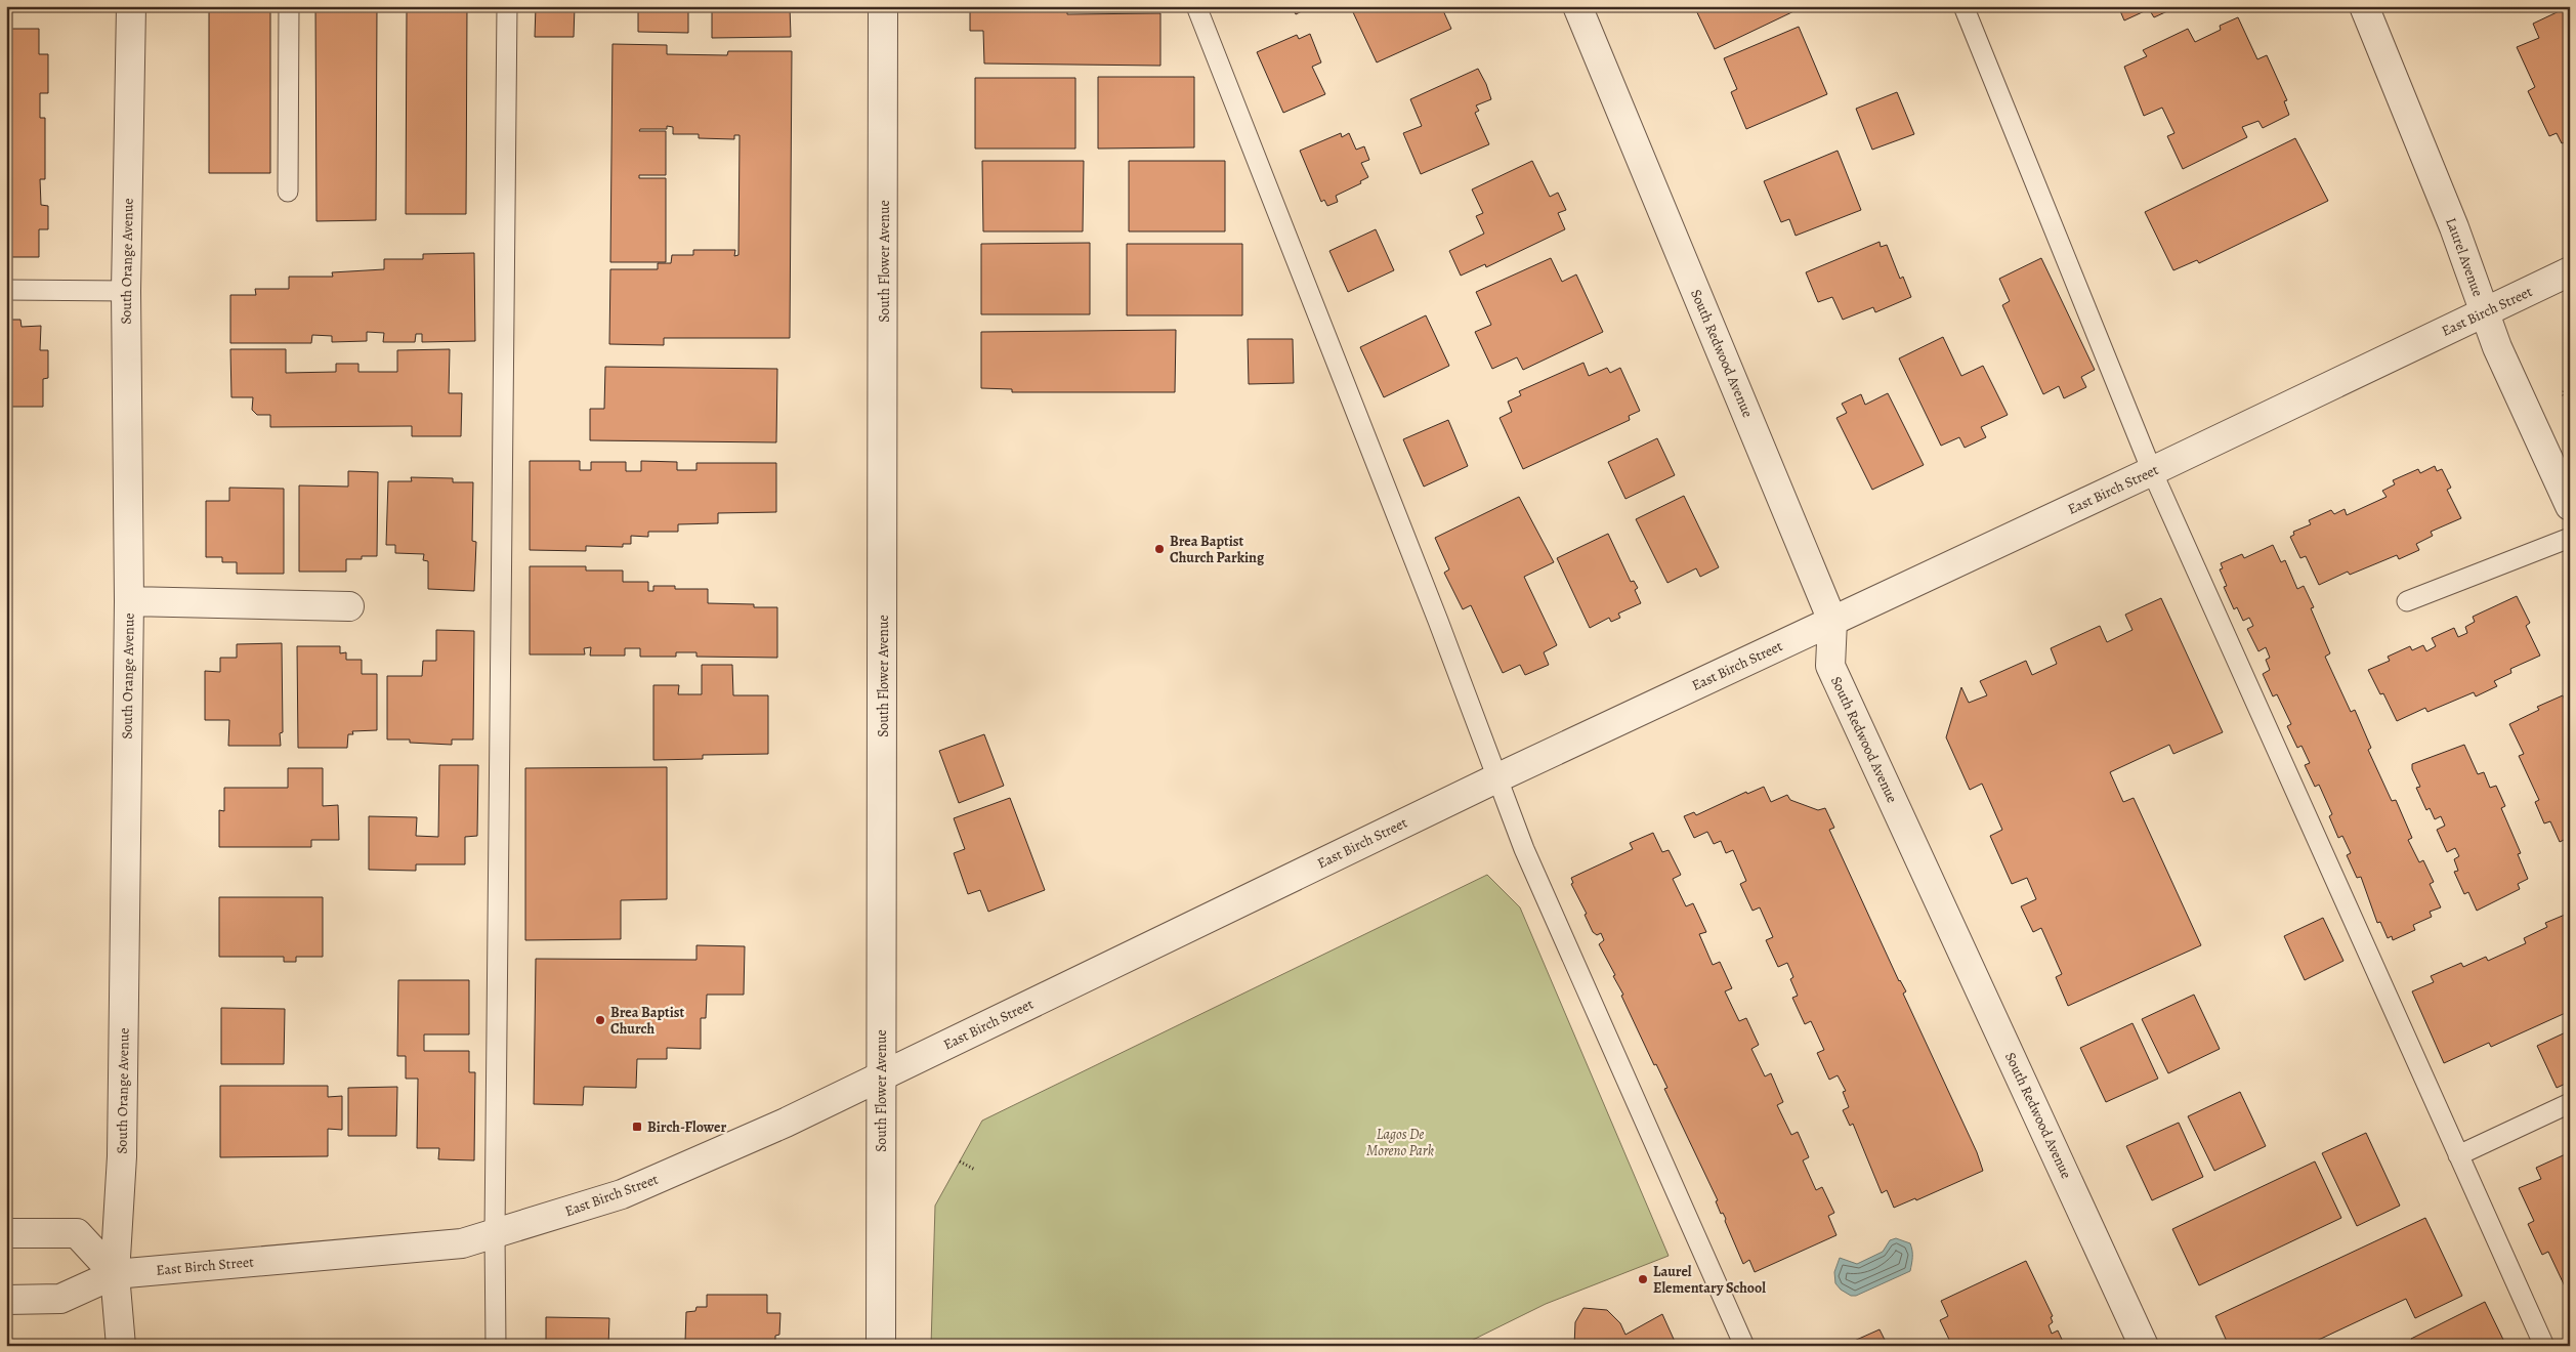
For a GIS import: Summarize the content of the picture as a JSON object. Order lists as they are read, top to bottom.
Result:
{
  "streets": {
    "street": [
      "Laurel Avenue",
      "South Orange Avenue",
      "South Flower Avenue",
      "East Birch Street",
      "South Redwood Avenue"
    ]
  },
  "crossings": [
    ["Laurel Avenue", "East Birch Street"],
    ["South Orange Avenue", "East Birch Street"],
    ["South Flower Avenue", "East Birch Street"],
    ["East Birch Street", "South Redwood Avenue"]
  ],
  "parks": ["Lagos De Moreno Park"],
  "places": {
    "other": ["Brea Baptist Church Parking", "Brea Baptist Church", "Laurel Elementary School"],
    "transit": ["Birch-Flower"]
  }
}
